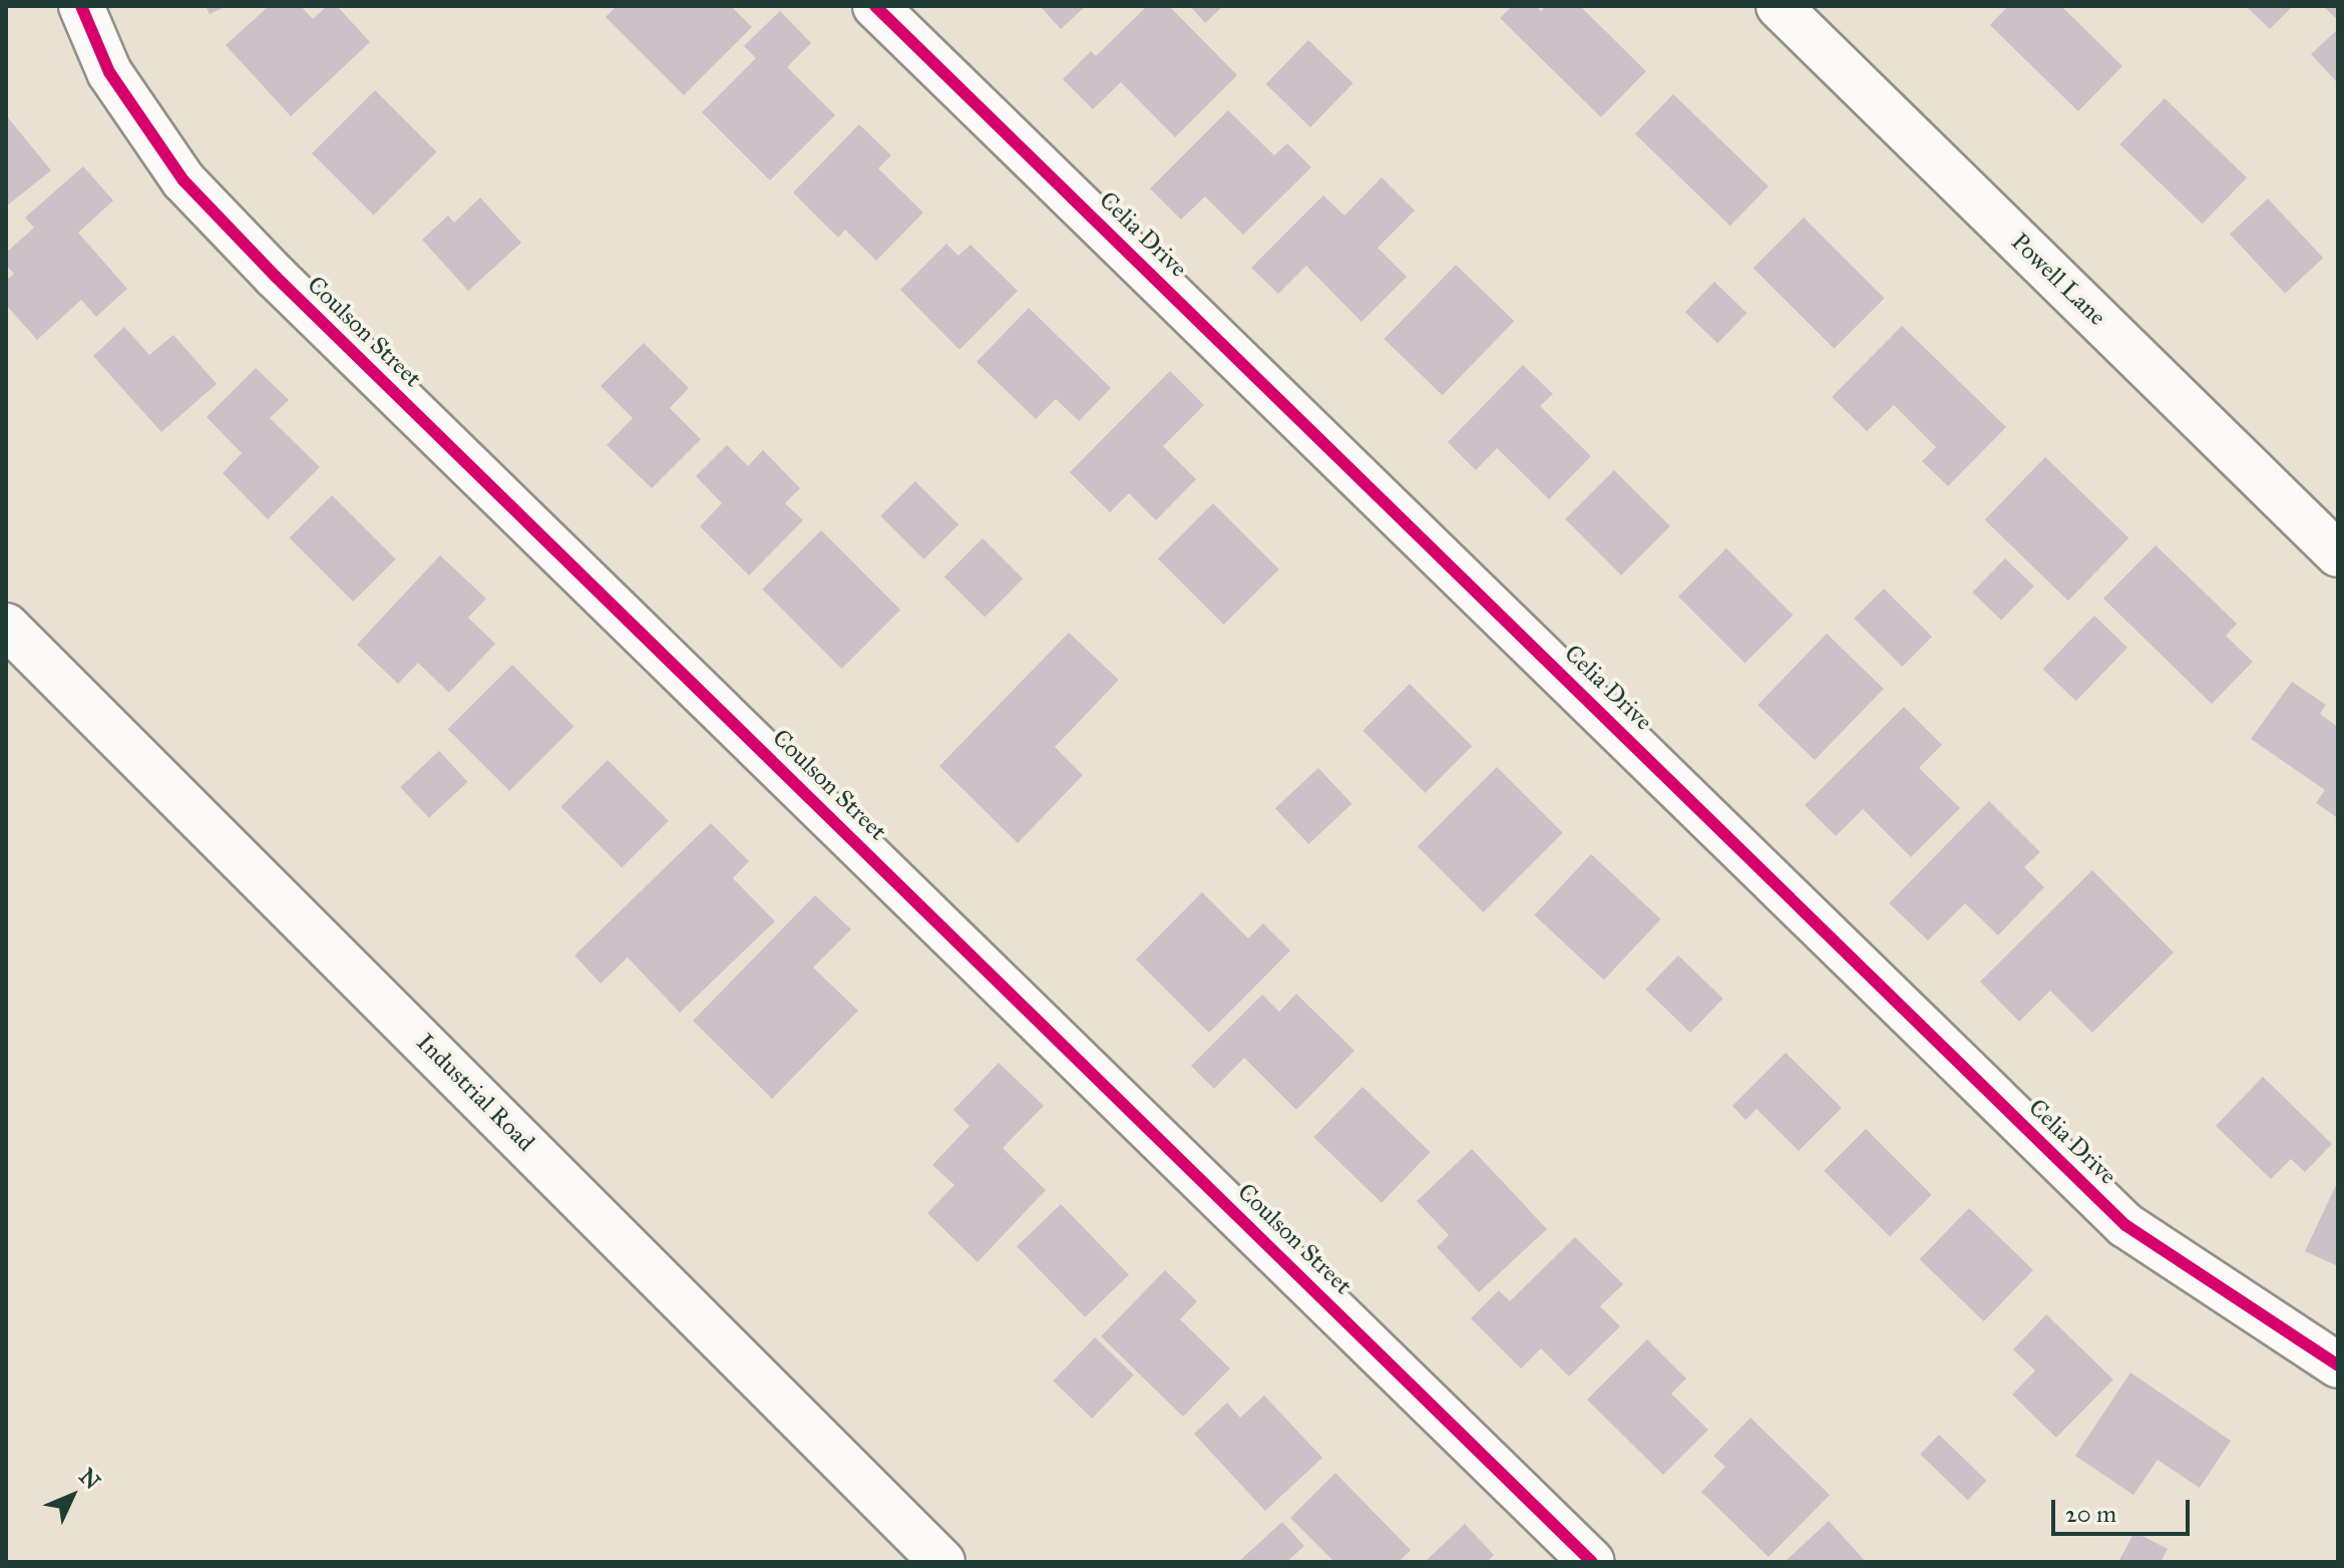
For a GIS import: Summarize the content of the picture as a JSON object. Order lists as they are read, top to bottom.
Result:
{
  "streets": {
    "street": [
      "Celia Drive",
      "Powell Lane",
      "Coulson Street",
      "Industrial Road"
    ]
  },
  "scale_bar": "20 m",
  "north": "top right"
}
